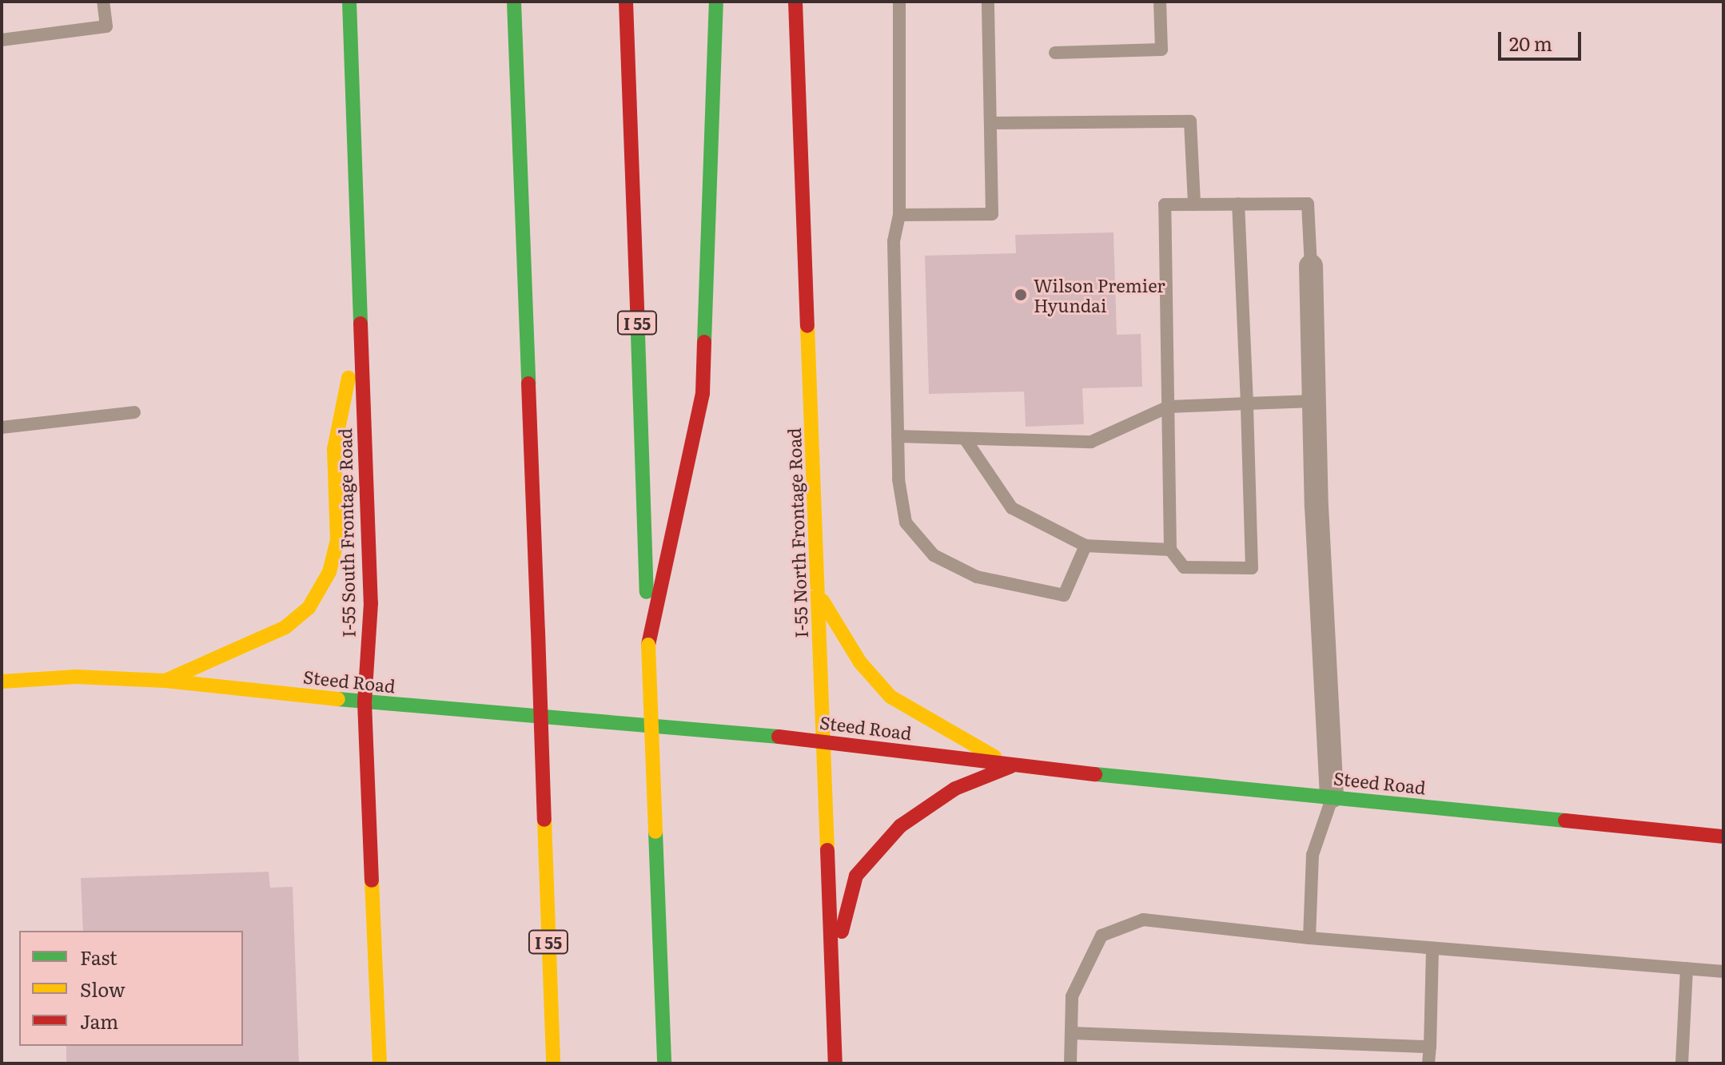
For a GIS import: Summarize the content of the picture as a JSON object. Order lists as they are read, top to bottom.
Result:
{
  "streets": {
    "main road": [
      "I 55",
      "I-55 South Frontage Road",
      "I-55 North Frontage Road",
      "Steed Road"
    ]
  },
  "crossings": [
    ["I-55 South Frontage Road", "Steed Road"],
    ["I-55 North Frontage Road", "Steed Road"]
  ],
  "places": ["Wilson Premier Hyundai"],
  "legend": ["Fast", "Slow", "Jam"],
  "scale_bar": "20 m"
}
